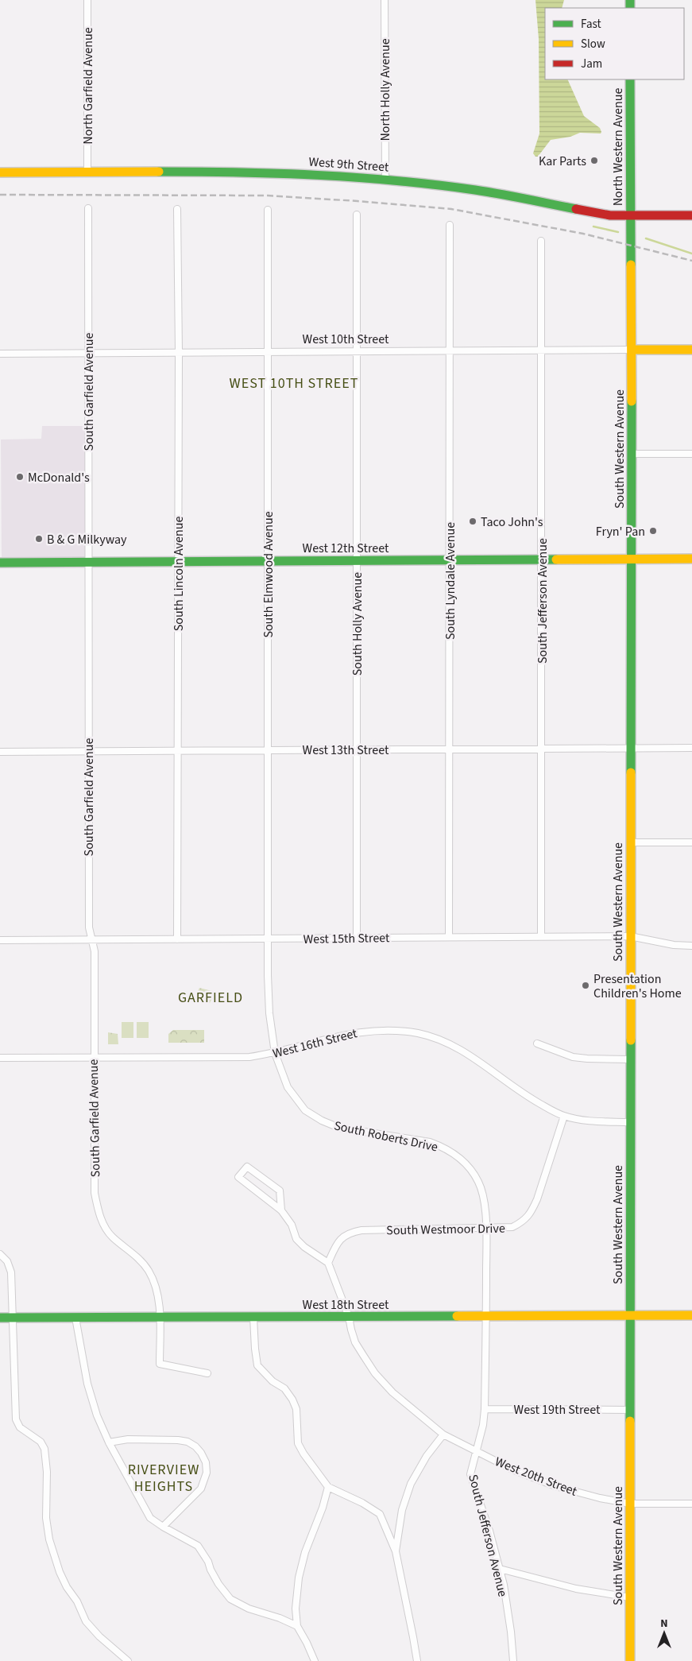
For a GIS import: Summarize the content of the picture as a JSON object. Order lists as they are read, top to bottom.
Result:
{
  "streets": {
    "street": [
      "North Garfield Avenue",
      "North Holly Avenue",
      "North Western Avenue",
      "West 9th Street",
      "West 10th Street",
      "South Garfield Avenue",
      "South Western Avenue",
      "West 12th Street",
      "South Lincoln Avenue",
      "South Elmwood Avenue",
      "South Lyndale Avenue",
      "South Jefferson Avenue",
      "South Holly Avenue",
      "West 13th Street",
      "West 15th Street",
      "West 16th Street",
      "South Roberts Drive",
      "South Westmoor Drive",
      "West 18th Street",
      "West 19th Street",
      "West 20th Street"
    ]
  },
  "crossings": [
    ["North Garfield Avenue", "West 9th Street"],
    ["North Holly Avenue", "West 9th Street"],
    ["North Western Avenue", "West 9th Street"],
    ["North Western Avenue", "South Western Avenue"],
    ["West 9th Street", "South Western Avenue"],
    ["West 10th Street", "South Garfield Avenue"],
    ["West 10th Street", "South Western Avenue"],
    ["West 10th Street", "South Lincoln Avenue"],
    ["West 10th Street", "South Elmwood Avenue"],
    ["West 10th Street", "South Lyndale Avenue"],
    ["West 10th Street", "South Jefferson Avenue"],
    ["West 10th Street", "South Holly Avenue"],
    ["South Garfield Avenue", "West 12th Street"],
    ["South Garfield Avenue", "West 13th Street"],
    ["South Garfield Avenue", "West 15th Street"],
    ["South Garfield Avenue", "West 16th Street"],
    ["South Garfield Avenue", "West 18th Street"],
    ["South Western Avenue", "West 12th Street"],
    ["South Western Avenue", "West 13th Street"],
    ["South Western Avenue", "West 15th Street"],
    ["South Western Avenue", "West 16th Street"],
    ["South Western Avenue", "West 18th Street"],
    ["South Western Avenue", "West 19th Street"],
    ["South Western Avenue", "West 20th Street"],
    ["West 12th Street", "South Lincoln Avenue"],
    ["West 12th Street", "South Elmwood Avenue"],
    ["West 12th Street", "South Lyndale Avenue"],
    ["West 12th Street", "South Jefferson Avenue"],
    ["West 12th Street", "South Holly Avenue"],
    ["South Lincoln Avenue", "West 13th Street"],
    ["South Lincoln Avenue", "West 15th Street"],
    ["South Elmwood Avenue", "West 13th Street"],
    ["South Elmwood Avenue", "West 15th Street"],
    ["South Elmwood Avenue", "South Roberts Drive"],
    ["South Lyndale Avenue", "West 13th Street"],
    ["South Lyndale Avenue", "West 15th Street"],
    ["South Jefferson Avenue", "West 13th Street"],
    ["South Jefferson Avenue", "West 15th Street"],
    ["South Jefferson Avenue", "South Roberts Drive"],
    ["South Jefferson Avenue", "West 18th Street"],
    ["South Jefferson Avenue", "West 19th Street"],
    ["South Jefferson Avenue", "West 20th Street"],
    ["South Holly Avenue", "West 13th Street"],
    ["South Holly Avenue", "West 15th Street"],
    ["West 15th Street", "South Roberts Drive"],
    ["West 16th Street", "South Roberts Drive"],
    ["West 16th Street", "South Westmoor Drive"],
    ["South Roberts Drive", "South Westmoor Drive"],
    ["South Roberts Drive", "West 18th Street"]
  ],
  "districts": ["WEST 10TH STREET", "GARFIELD", "RIVERVIEW HEIGHTS"],
  "places": [
    "Kar Parts",
    "McDonald's",
    "Taco John's",
    "Fryn' Pan",
    "B & G Milkyway",
    "Presentation Children's Home"
  ],
  "legend": ["Fast", "Slow", "Jam"],
  "north": "top"
}
